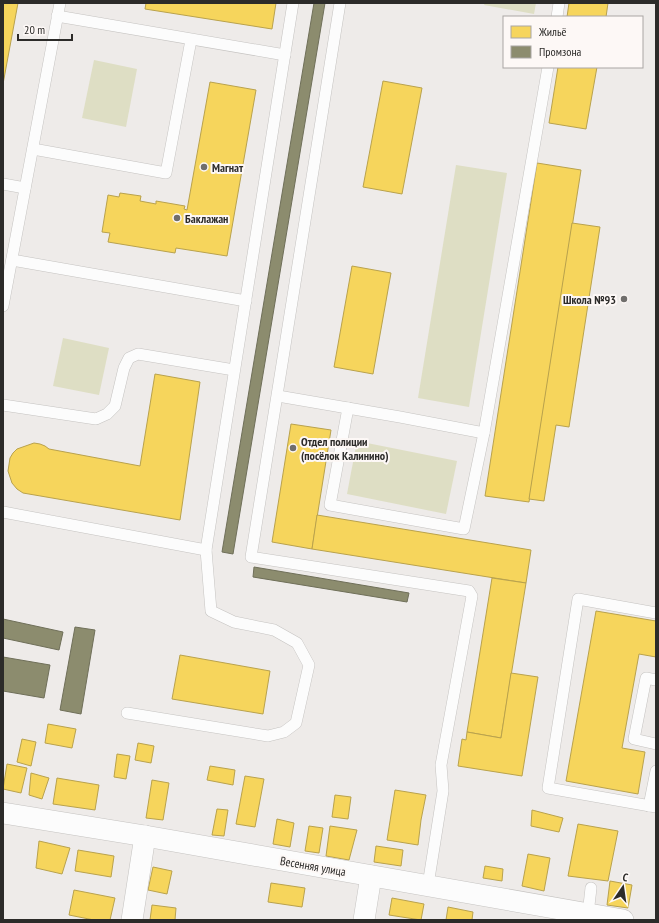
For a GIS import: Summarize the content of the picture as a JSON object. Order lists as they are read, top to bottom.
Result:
{
  "streets": {
    "street": ["Весенняя улица"]
  },
  "places": [
    "Магнат",
    "Баклажан",
    "Школа №93",
    "Отдел полиции (посёлок Калинино)"
  ],
  "legend": ["Жильё", "Промзона"],
  "scale_bar": "20 m",
  "north": "top"
}
